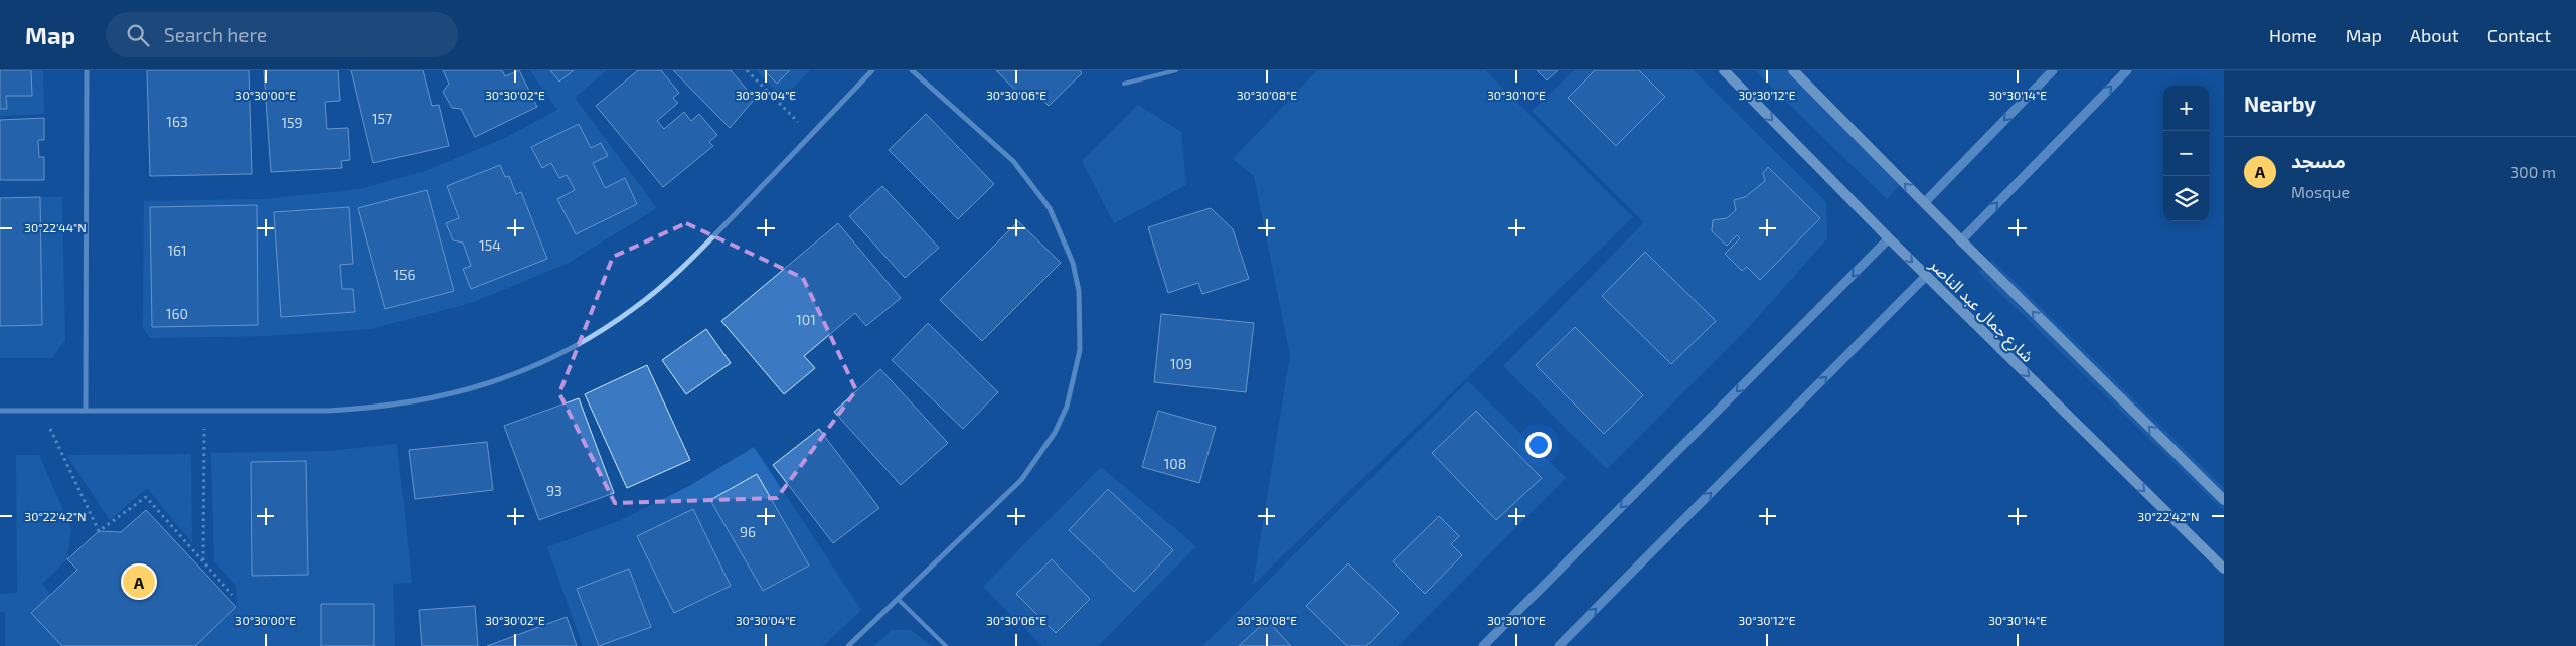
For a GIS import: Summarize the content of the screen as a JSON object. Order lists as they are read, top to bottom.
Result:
{
  "streets": {
    "main road": ["شارع جمال عبد الناصر"]
  },
  "house_numbers": [
    "157",
    "163",
    "159",
    "154",
    "161",
    "156",
    "160",
    "101",
    "109",
    "108",
    "93",
    "96"
  ],
  "page": {
    "header": "Map",
    "search": "Search here",
    "nav": [
      "Home",
      "Map",
      "About",
      "Contact"
    ],
    "heading": "Nearby",
    "map_buttons": ["+", "−"],
    "list": [
      {
        "mark": "A",
        "name": "مسجد",
        "note": "Mosque",
        "value": "300 m"
      }
    ],
    "pins": "A"
  },
  "coordinates": [
    "30°30'00\"E",
    "30°30'02\"E",
    "30°30'04\"E",
    "30°30'06\"E",
    "30°30'08\"E",
    "30°30'10\"E",
    "30°30'12\"E",
    "30°30'14\"E",
    "30°22'44\"N",
    "30°22'42\"N"
  ]
}
